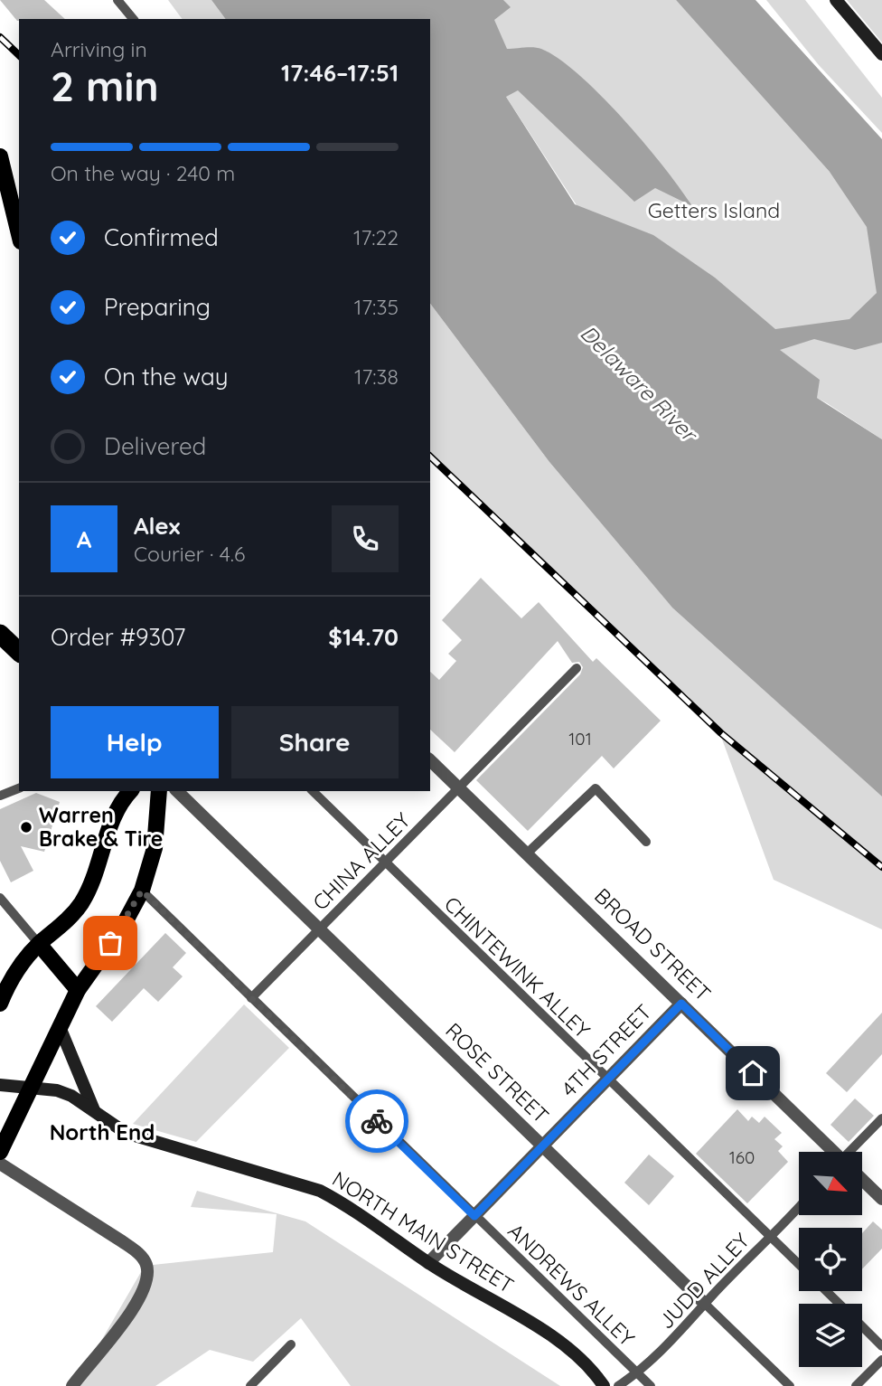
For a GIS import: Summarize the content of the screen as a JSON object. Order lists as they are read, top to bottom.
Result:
{
  "streets": {
    "street": [
      "BROAD STREET",
      "4TH STREET",
      "ROSE STREET",
      "NORTH MAIN STREET"
    ],
    "lane": [
      "CHINA ALLEY",
      "CHINTEWINK ALLEY",
      "JUDD ALLEY",
      "ANDREWS ALLEY"
    ]
  },
  "crossings": [
    ["CHINA ALLEY", "BROAD STREET"],
    ["CHINA ALLEY", "CHINTEWINK ALLEY"],
    ["CHINA ALLEY", "ROSE STREET"],
    ["CHINA ALLEY", "ANDREWS ALLEY"],
    ["BROAD STREET", "4TH STREET"],
    ["CHINTEWINK ALLEY", "4TH STREET"],
    ["CHINTEWINK ALLEY", "JUDD ALLEY"],
    ["4TH STREET", "ROSE STREET"],
    ["4TH STREET", "NORTH MAIN STREET"],
    ["4TH STREET", "ANDREWS ALLEY"],
    ["ROSE STREET", "JUDD ALLEY"],
    ["JUDD ALLEY", "ANDREWS ALLEY"]
  ],
  "districts": ["North End"],
  "water": ["Delaware River"],
  "parks": ["Getters Island"],
  "places": ["Warren Brake & Tire"],
  "house_numbers": ["101", "160"],
  "north": "bottom right",
  "page": {
    "heading": ["2 min", "Arriving in", "17:46–17:51"],
    "panel": [
      "Alex",
      "Courier · 4.6",
      "Order #9307",
      "$14.70"
    ],
    "bar": "On the way · 240 m",
    "list": [
      ["Confirmed", "17:22"],
      ["Preparing", "17:35"],
      ["On the way", "17:38"],
      "Delivered"
    ],
    "round": "A",
    "buttons": ["Help", "Share"]
  }
}
